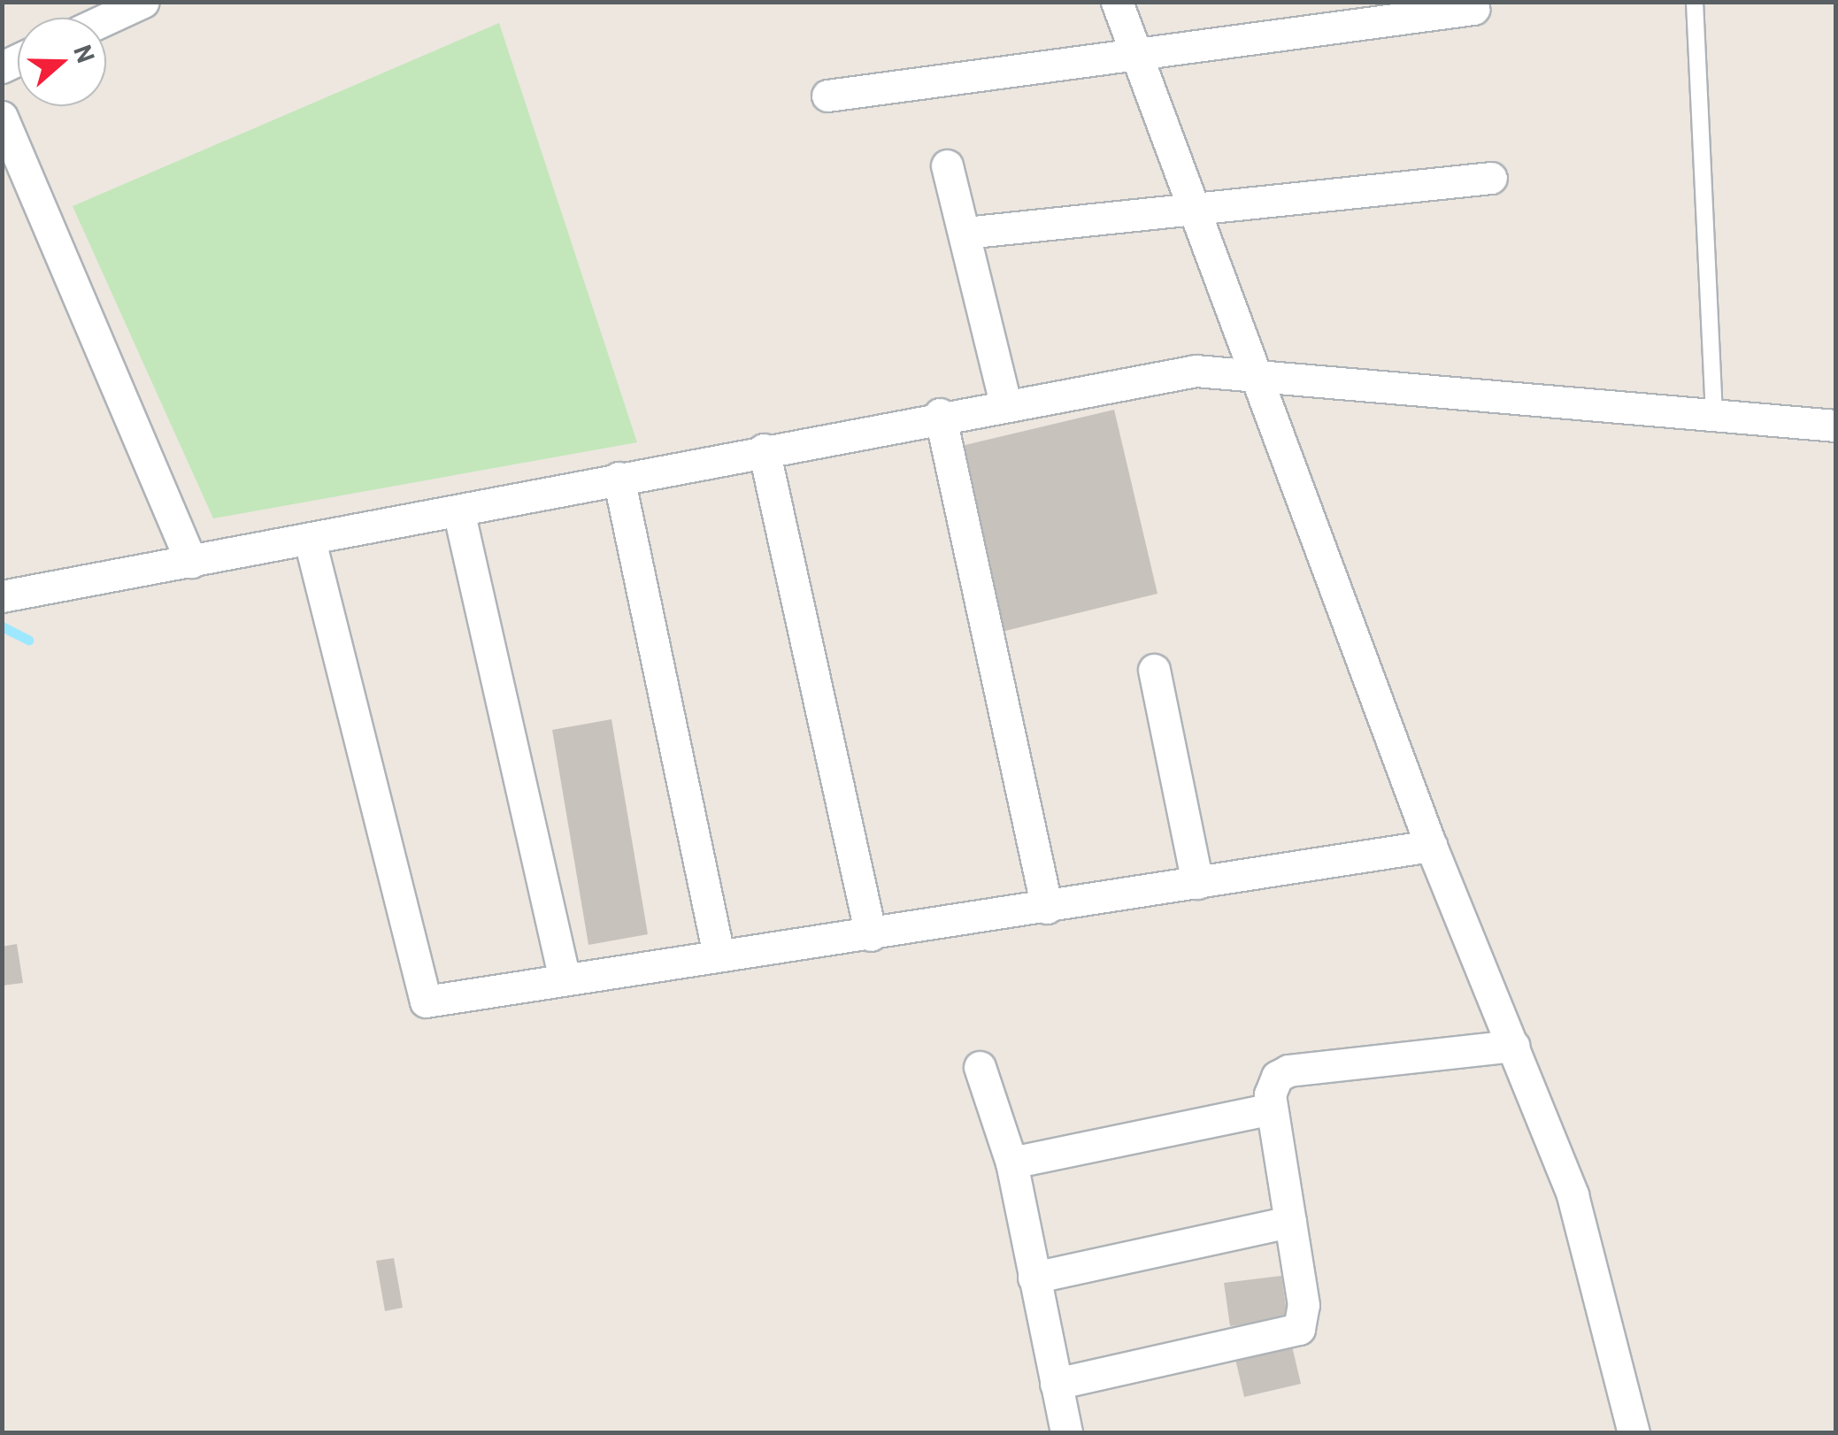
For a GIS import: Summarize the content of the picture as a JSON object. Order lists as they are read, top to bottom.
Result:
{
  "north": "right"
}
